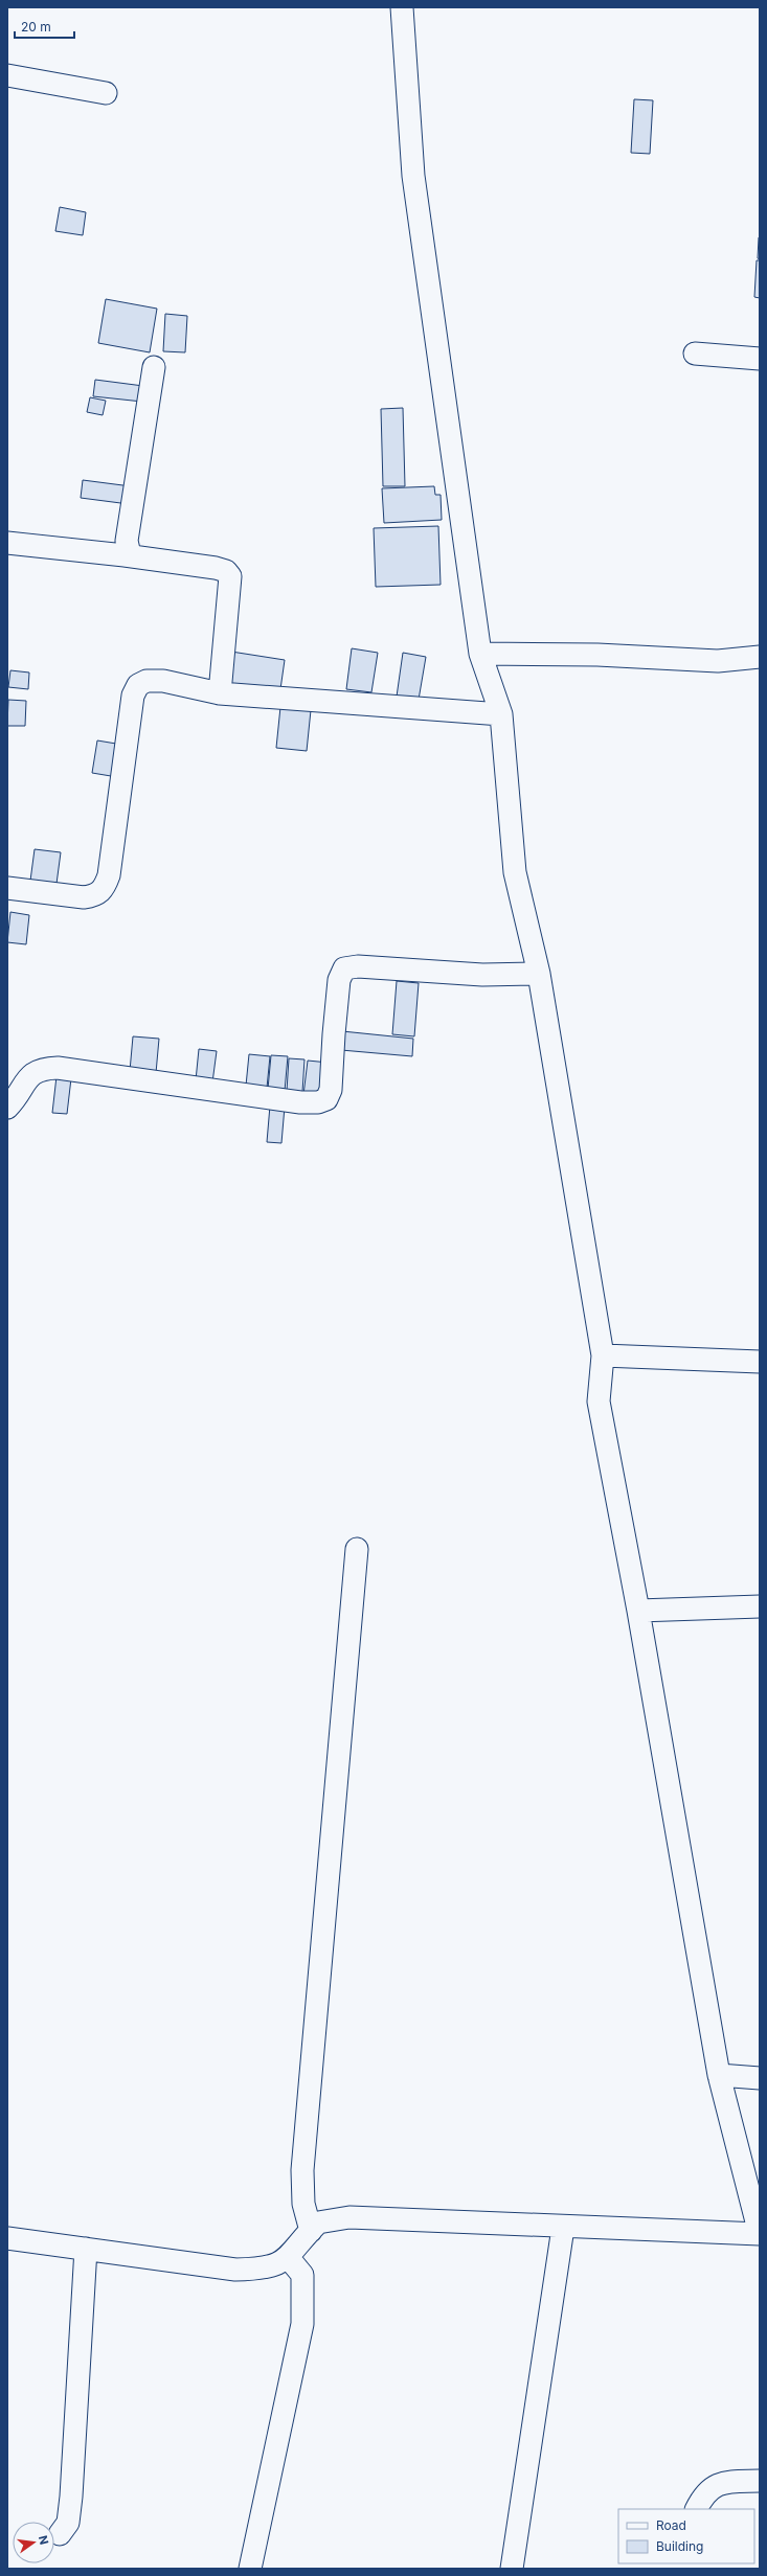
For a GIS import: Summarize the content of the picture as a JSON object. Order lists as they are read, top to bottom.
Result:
{
  "legend": ["Road", "Building"],
  "scale_bar": "20 m",
  "north": "right"
}
